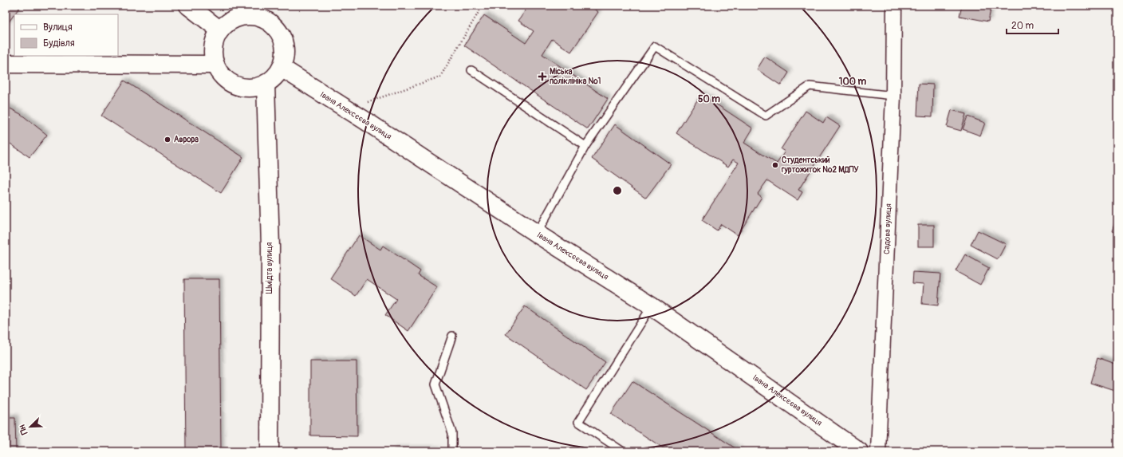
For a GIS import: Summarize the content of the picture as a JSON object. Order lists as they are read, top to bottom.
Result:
{
  "streets": {
    "street": ["Івана Алексєєва вулиця", "Садова вулиця", "Шмідта вулиця"]
  },
  "crossings": [
    ["Івана Алексєєва вулиця", "Шмідта вулиця"]
  ],
  "places": {
    "health": ["Міська поліклініка №1"],
    "other": ["Аврора", "Студентський гуртожиток №2 МДПУ"]
  },
  "legend": ["Вулиця", "Будівля"],
  "scale_bar": "20 m",
  "north": "bottom left",
  "rings": ["100 m", "50 m"]
}
